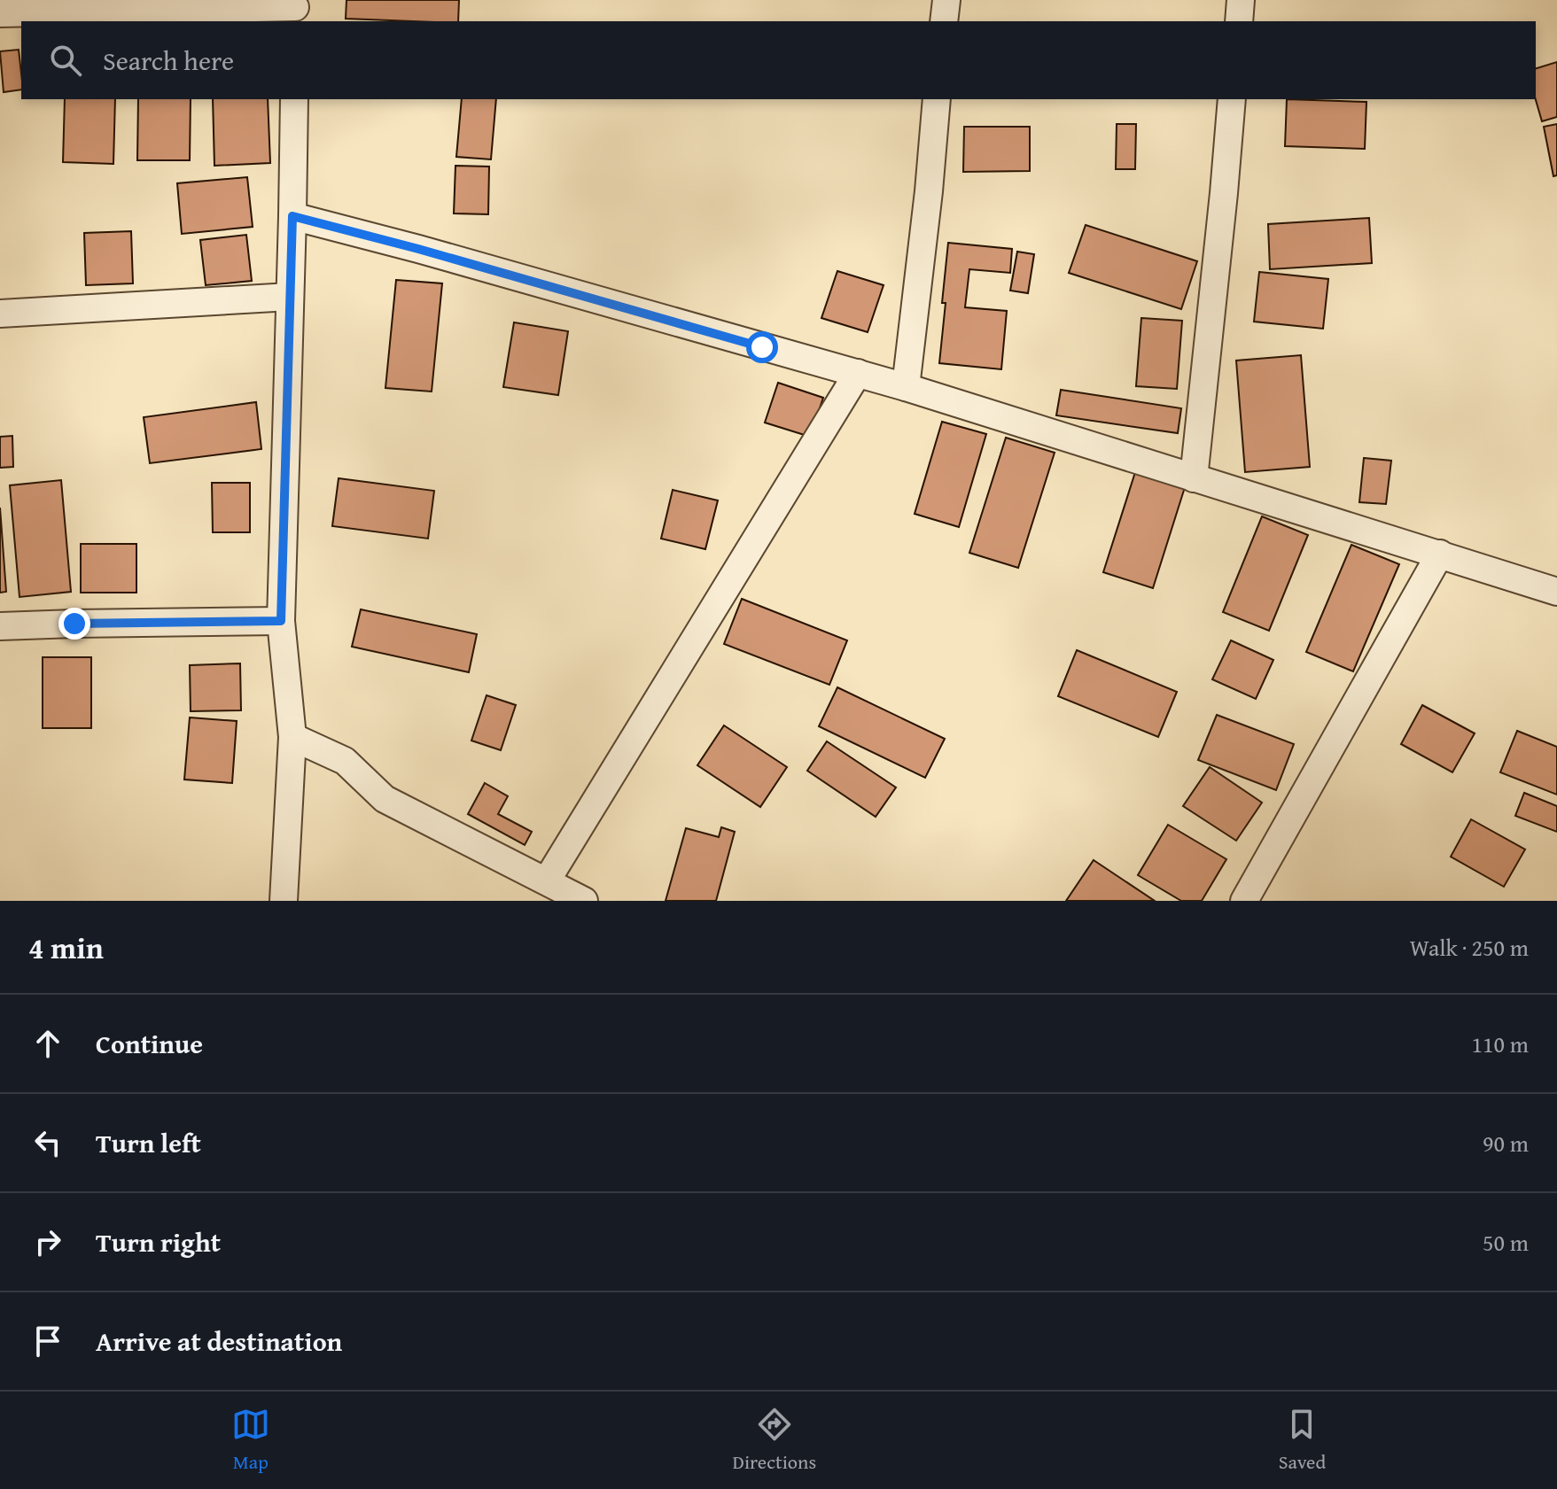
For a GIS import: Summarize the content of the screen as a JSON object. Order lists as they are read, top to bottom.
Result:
{
  "page": {
    "search": "Search here",
    "heading": ["4 min", "Walk · 250 m"],
    "list": [
      ["Continue", "110 m"],
      ["Turn left", "90 m"],
      ["Turn right", "50 m"],
      "Arrive at destination"
    ],
    "nav": ["Map", "Directions", "Saved"]
  }
}
